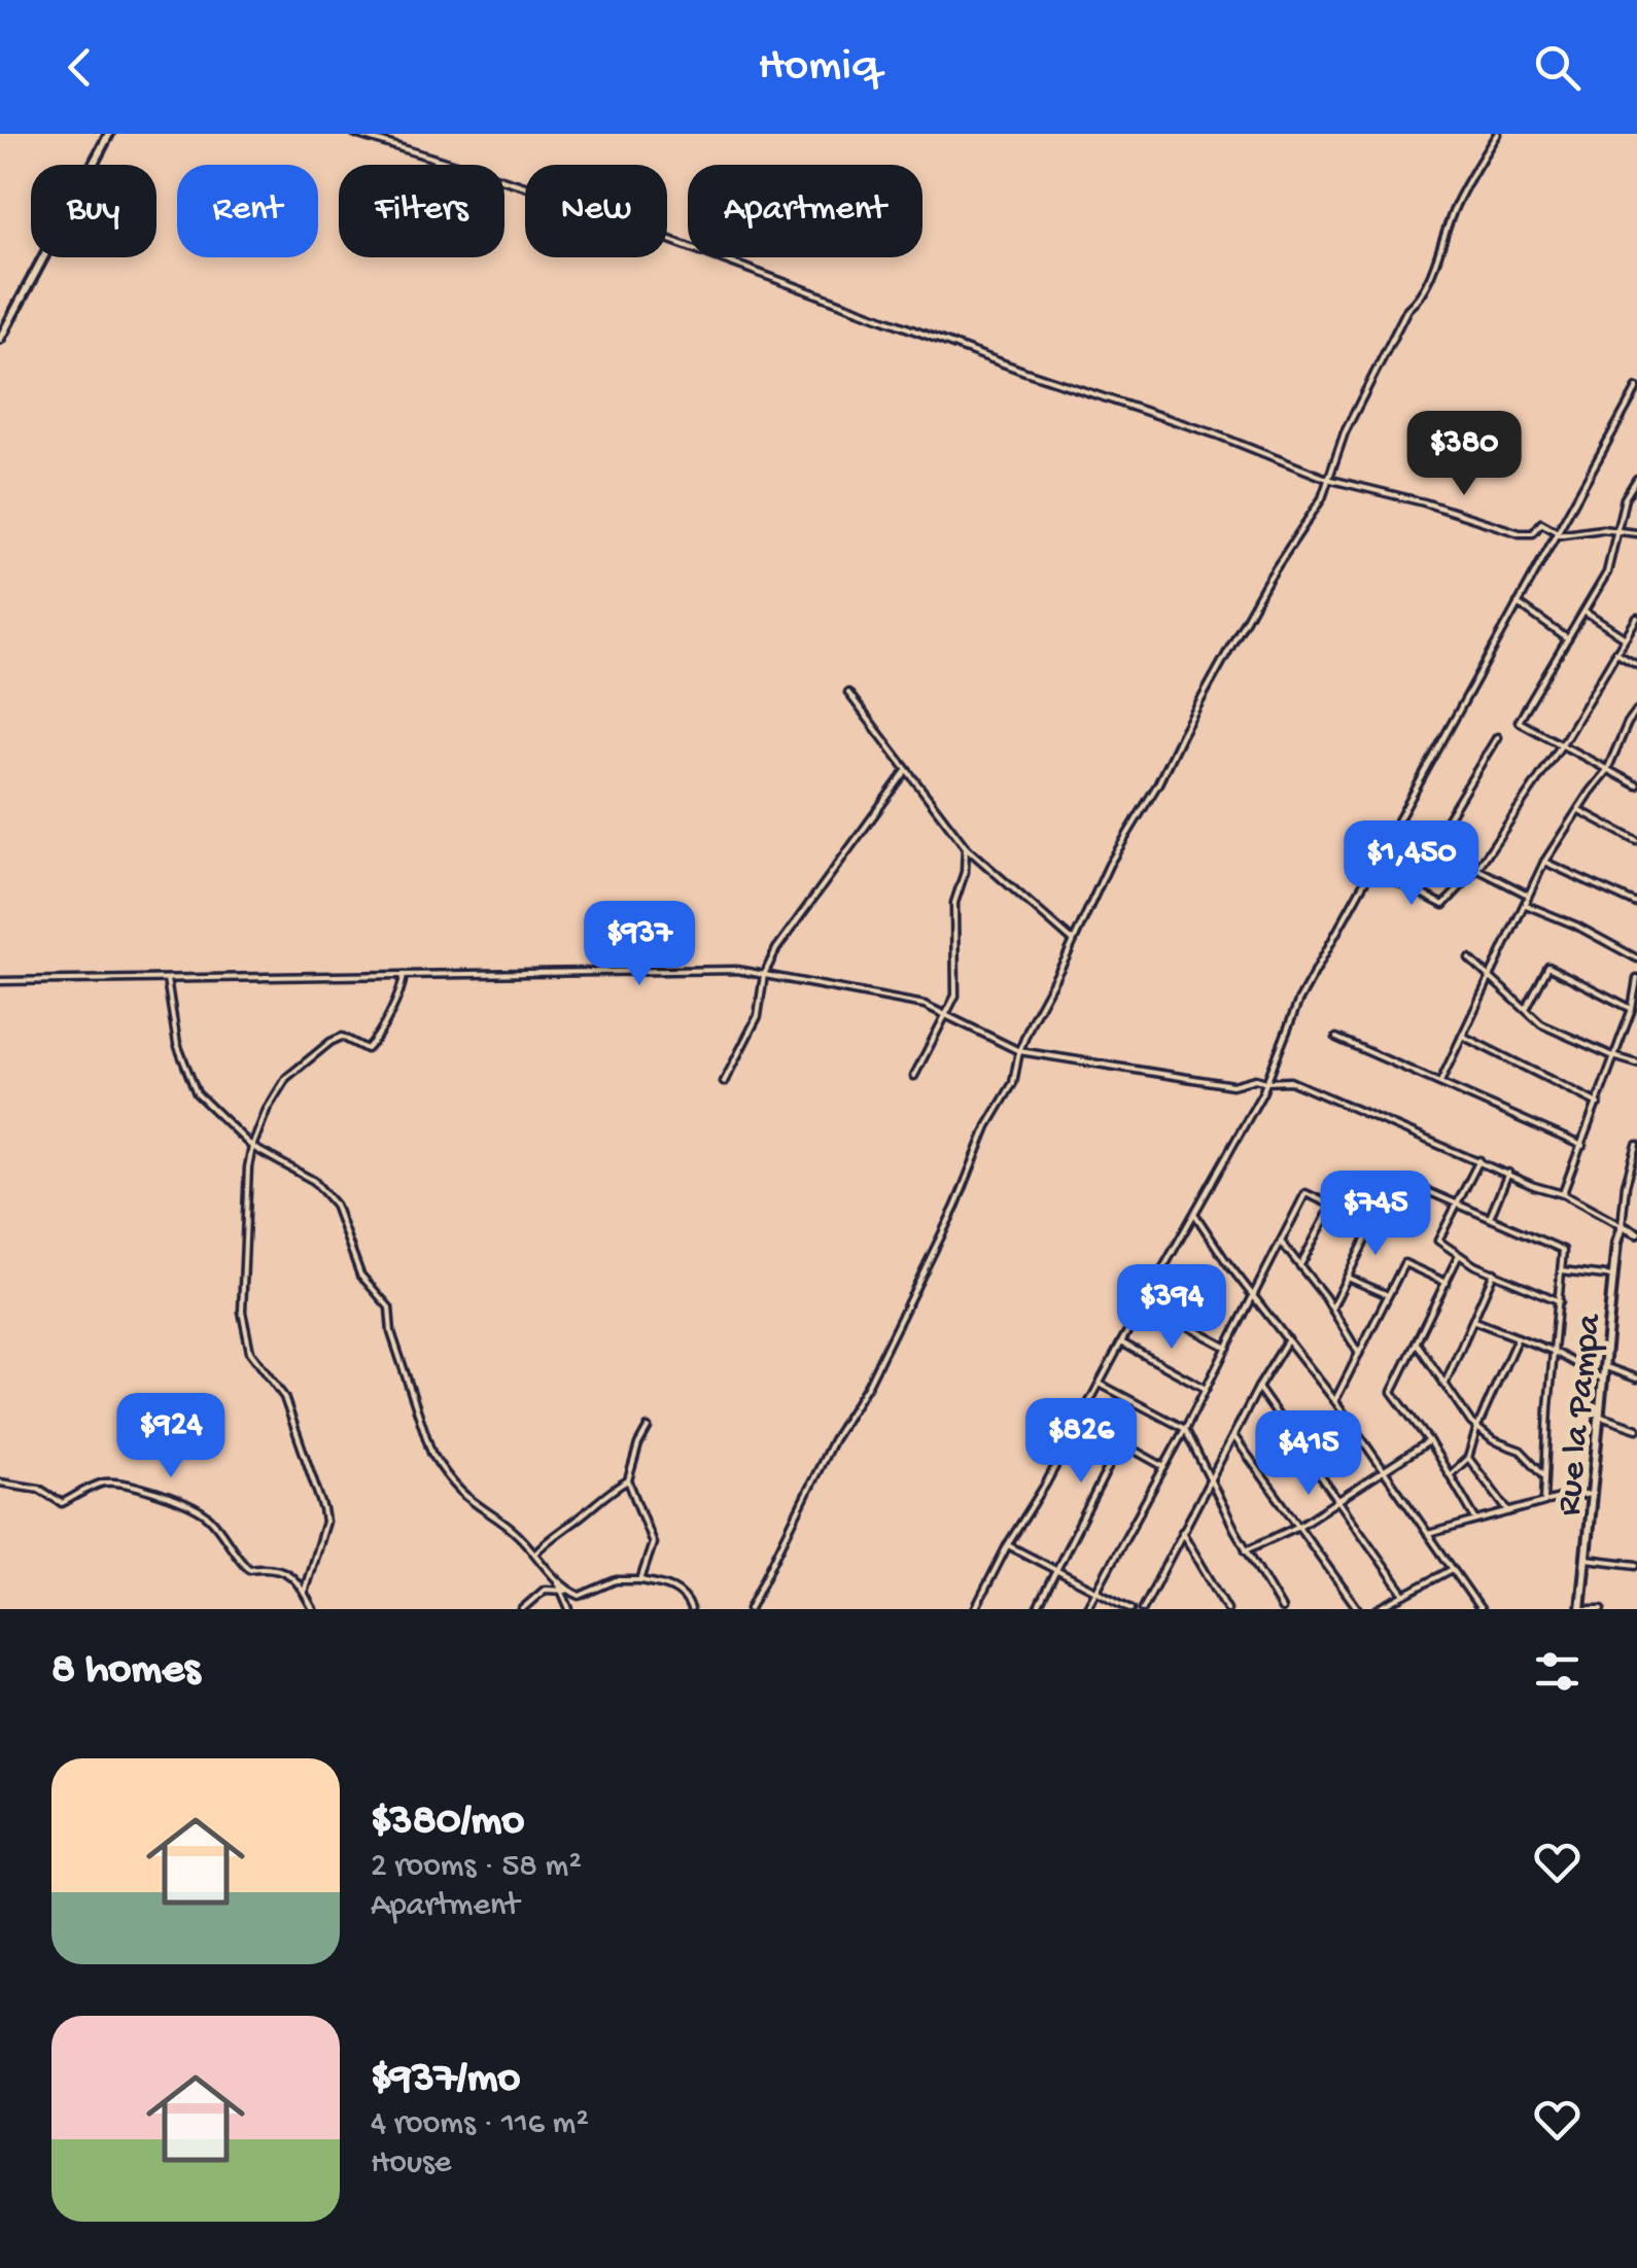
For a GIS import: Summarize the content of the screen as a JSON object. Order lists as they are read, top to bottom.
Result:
{
  "streets": {
    "street": ["Rue la Pampa"]
  },
  "page": {
    "header": "Homiq",
    "chip": [
      "Buy",
      "Rent",
      "Filters",
      "New",
      "Apartment"
    ],
    "price": [
      "$380",
      "$1,450",
      "$937",
      "$745",
      "$394",
      "$924",
      "$826",
      "$415"
    ],
    "heading": "8 homes",
    "list": [
      {
        "name": "$380/mo",
        "note": "2 rooms · 58 m² · Apartment"
      },
      {
        "name": "$937/mo",
        "note": "4 rooms · 116 m² · House"
      }
    ]
  }
}
